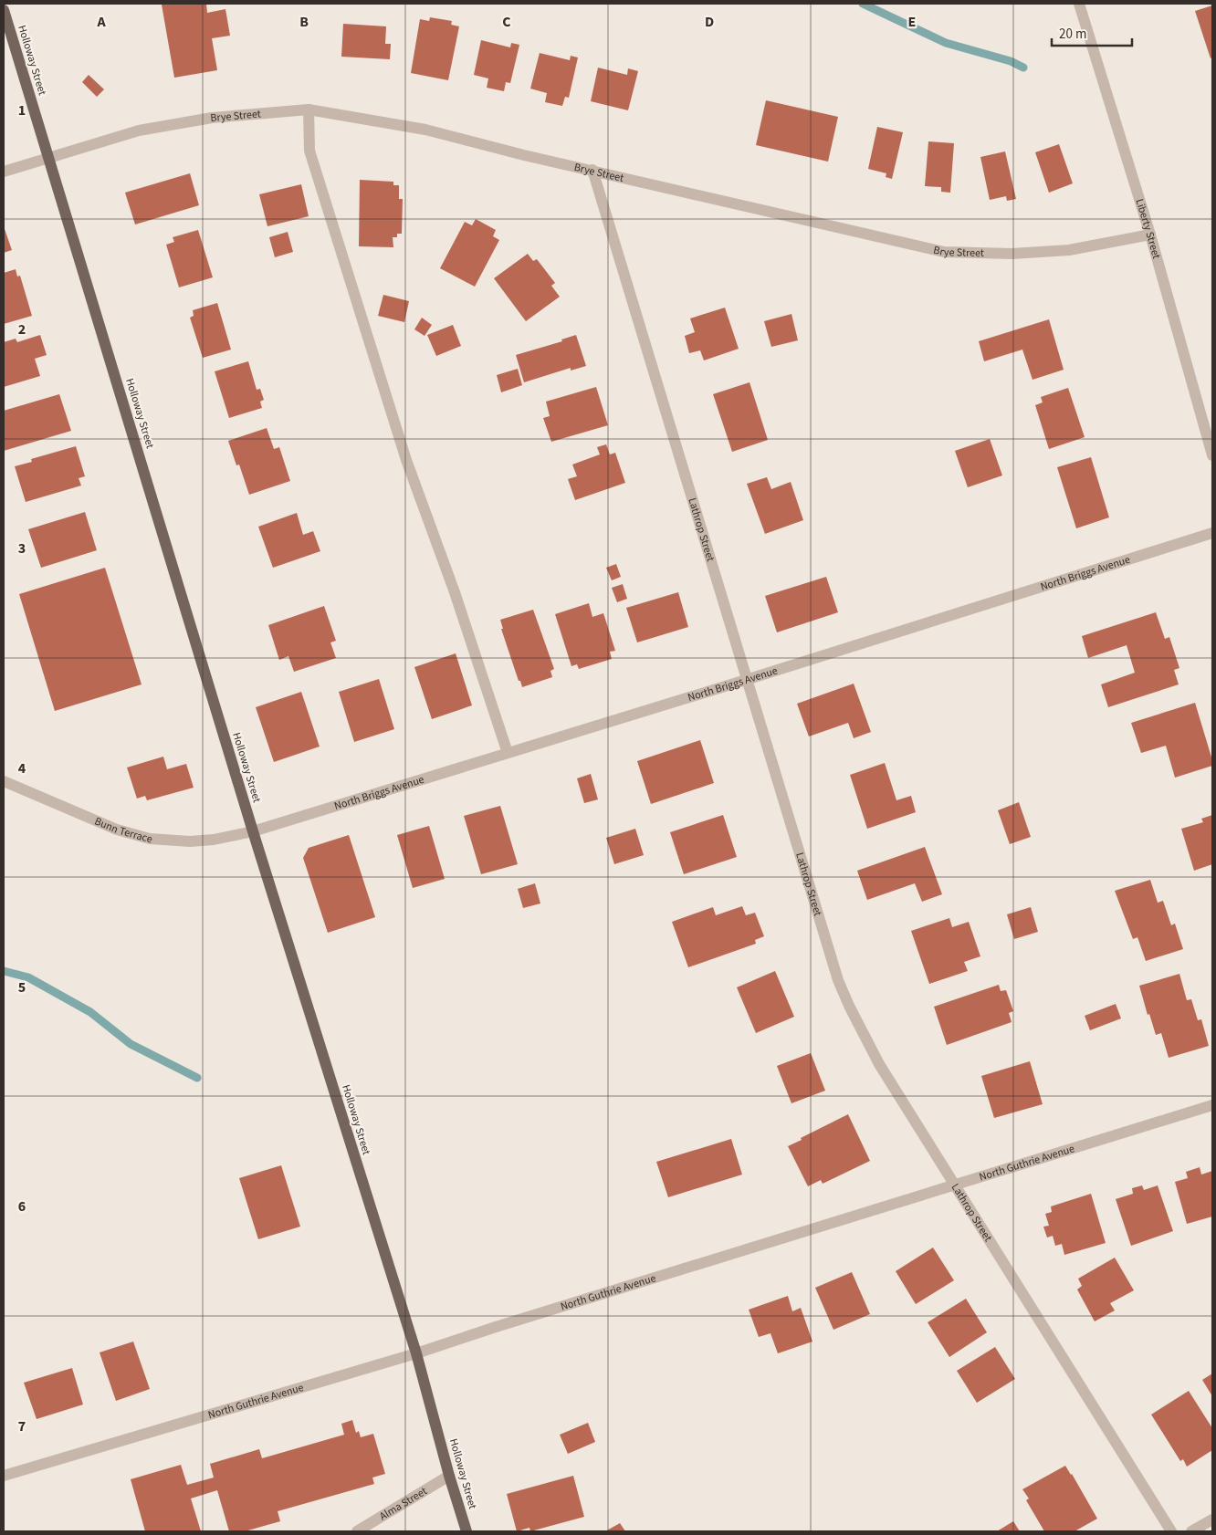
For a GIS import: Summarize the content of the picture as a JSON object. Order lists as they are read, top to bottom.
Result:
{
  "streets": {
    "main road": ["Holloway Street"],
    "street": [
      "Brye Street",
      "Liberty Street",
      "Lathrop Street",
      "North Briggs Avenue",
      "Bunn Terrace",
      "North Guthrie Avenue",
      "Alma Street"
    ]
  },
  "crossings": [
    ["Holloway Street", "Brye Street"],
    ["Holloway Street", "North Briggs Avenue"],
    ["Holloway Street", "Bunn Terrace"],
    ["Holloway Street", "North Guthrie Avenue"],
    ["Holloway Street", "Alma Street"],
    ["Brye Street", "Liberty Street"],
    ["Brye Street", "Lathrop Street"],
    ["Lathrop Street", "North Briggs Avenue"],
    ["Lathrop Street", "North Guthrie Avenue"],
    ["North Briggs Avenue", "Bunn Terrace"]
  ],
  "scale_bar": "20 m",
  "grid": {
    "columns": [
      "A",
      "B",
      "C",
      "D",
      "E"
    ],
    "rows": [
      "1",
      "2",
      "3",
      "4",
      "5",
      "6",
      "7"
    ]
  }
}
